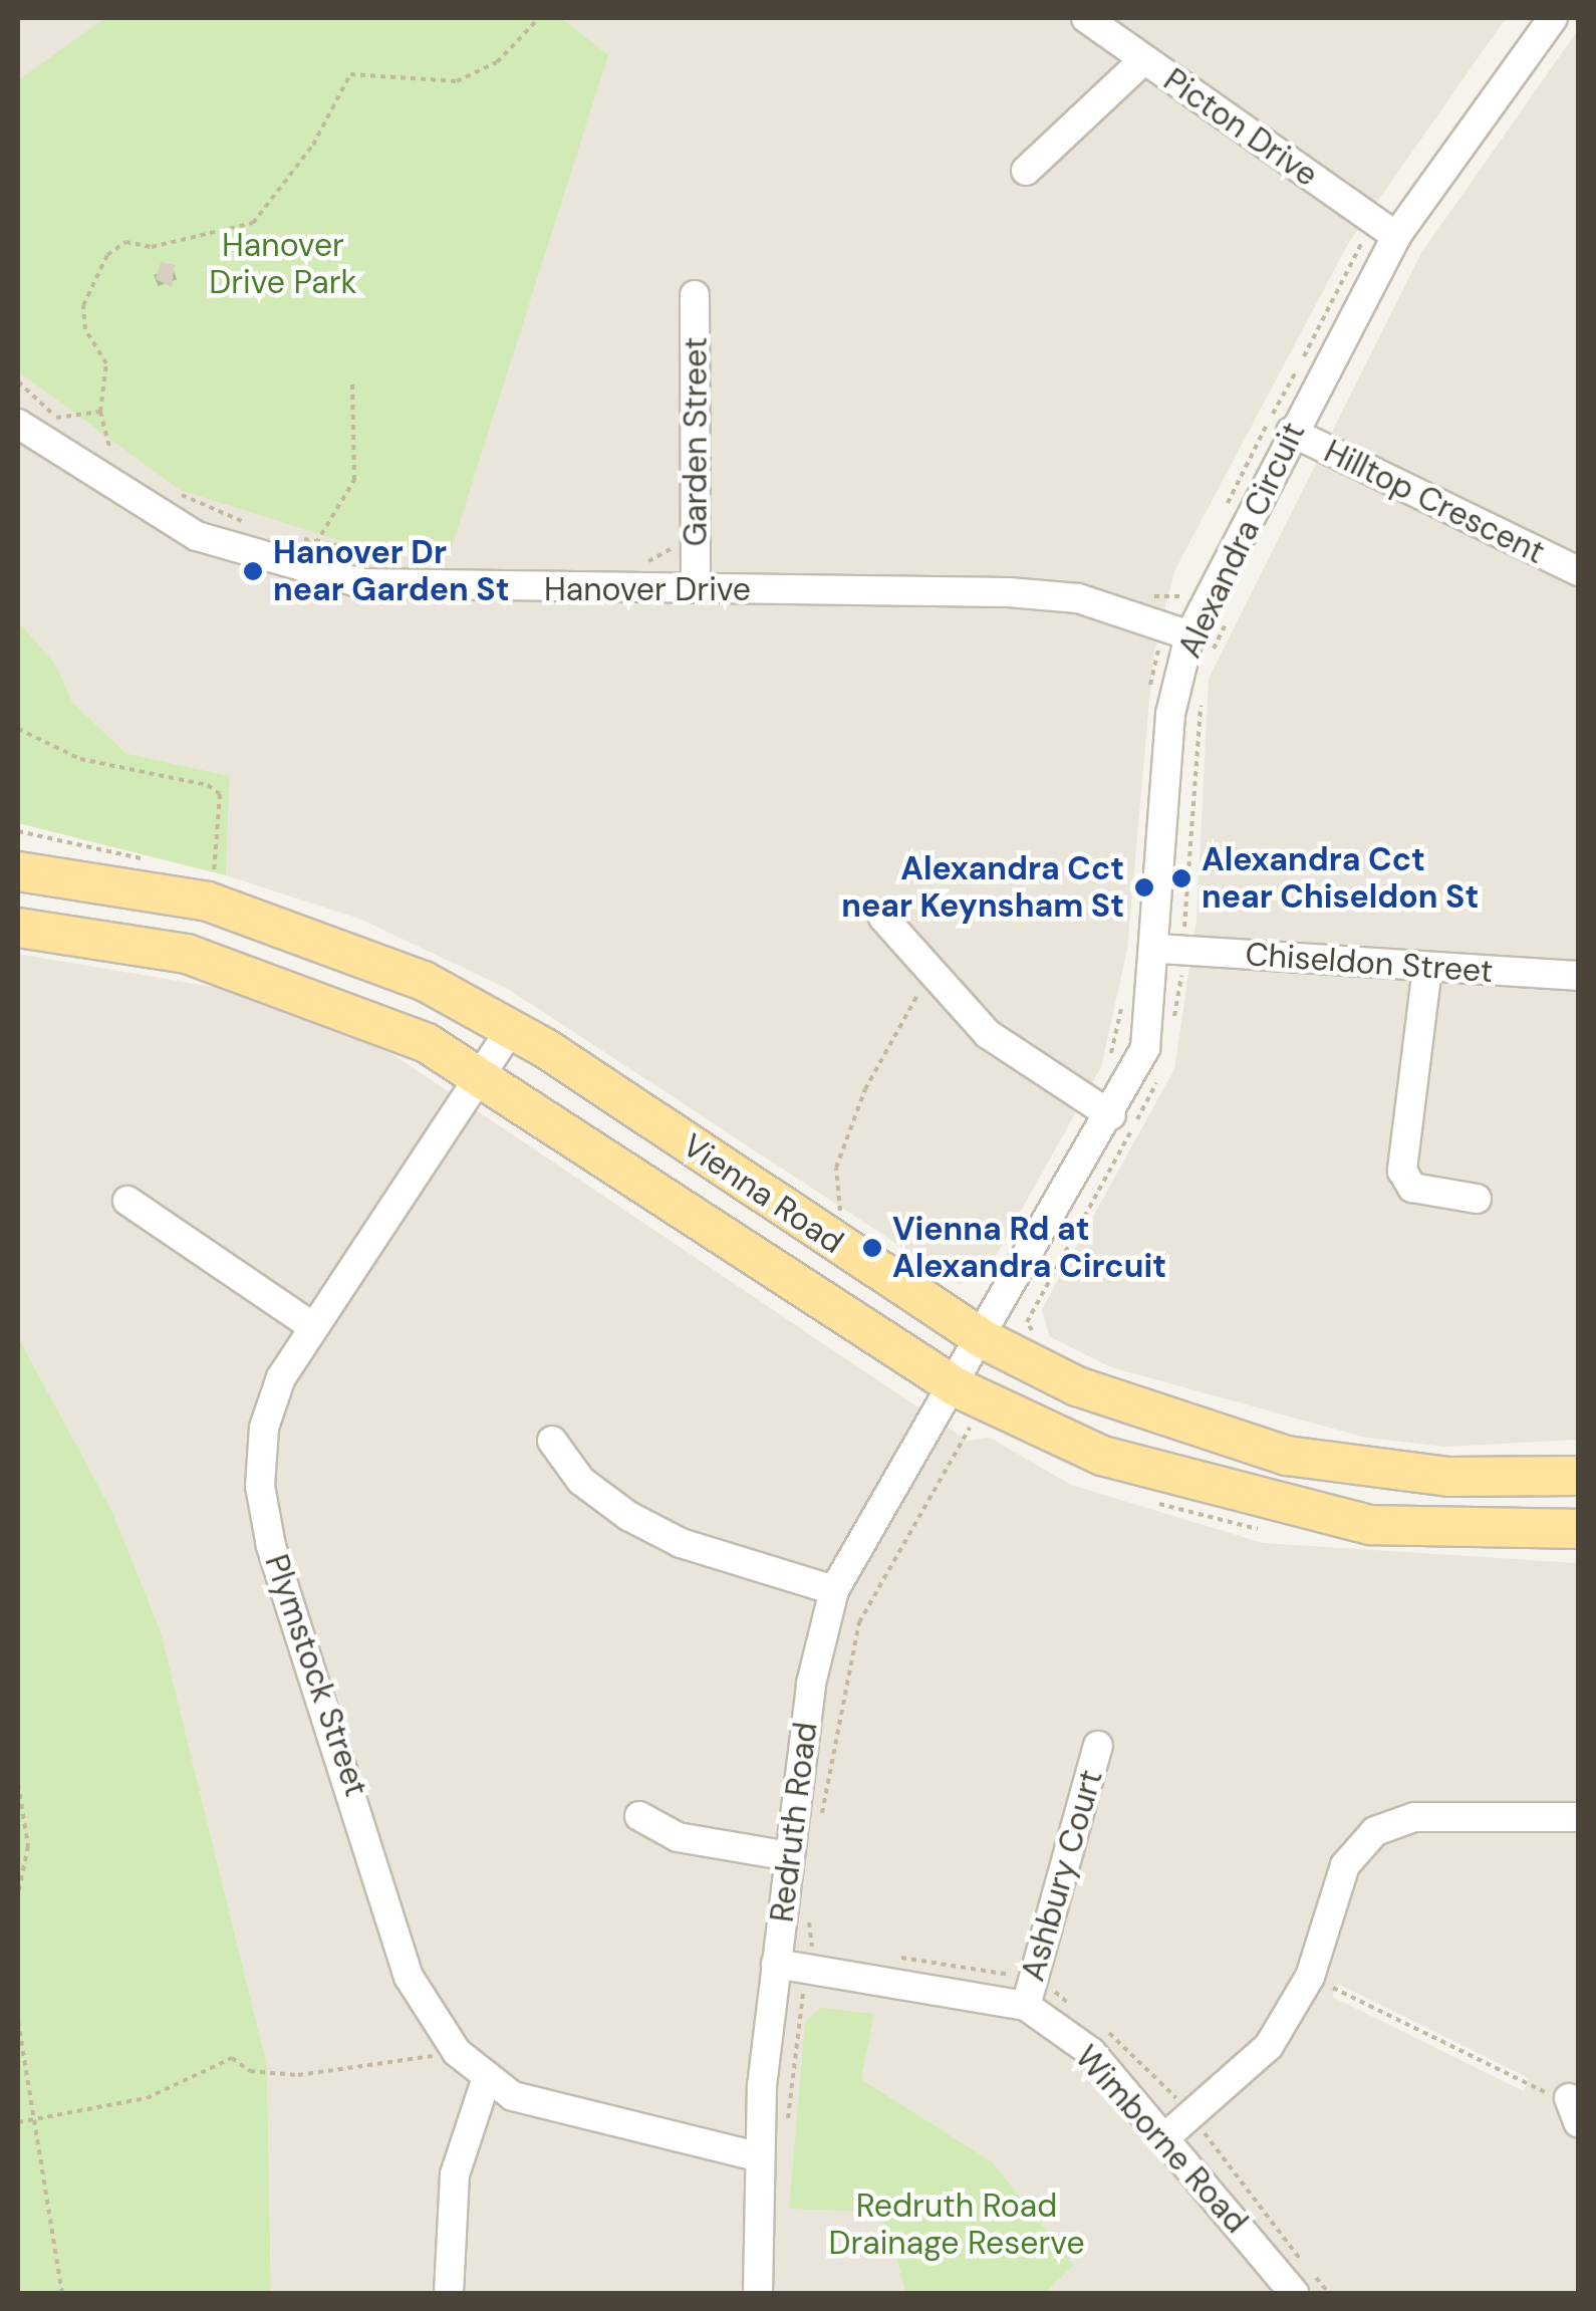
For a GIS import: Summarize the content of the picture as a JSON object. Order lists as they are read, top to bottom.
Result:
{
  "streets": {
    "main road": ["Vienna Road"],
    "street": [
      "Picton Drive",
      "Garden Street",
      "Hilltop Crescent",
      "Alexandra Circuit",
      "Hanover Drive",
      "Chiseldon Street",
      "Plymstock Street",
      "Redruth Road",
      "Ashbury Court",
      "Wimborne Road"
    ]
  },
  "crossings": [
    ["Picton Drive", "Alexandra Circuit"],
    ["Garden Street", "Hanover Drive"],
    ["Hilltop Crescent", "Alexandra Circuit"],
    ["Alexandra Circuit", "Hanover Drive"],
    ["Alexandra Circuit", "Chiseldon Street"],
    ["Alexandra Circuit", "Vienna Road"],
    ["Alexandra Circuit", "Redruth Road"],
    ["Vienna Road", "Plymstock Street"],
    ["Vienna Road", "Redruth Road"],
    ["Plymstock Street", "Redruth Road"],
    ["Redruth Road", "Wimborne Road"],
    ["Ashbury Court", "Wimborne Road"]
  ],
  "parks": ["Hanover Drive Park", "Redruth Road Drainage Reserve"],
  "places": [
    "Hanover Dr near Garden St",
    "Alexandra Cct near Chiseldon St",
    "Alexandra Cct near Keynsham St",
    "Vienna Rd at Alexandra Circuit"
  ]
}
